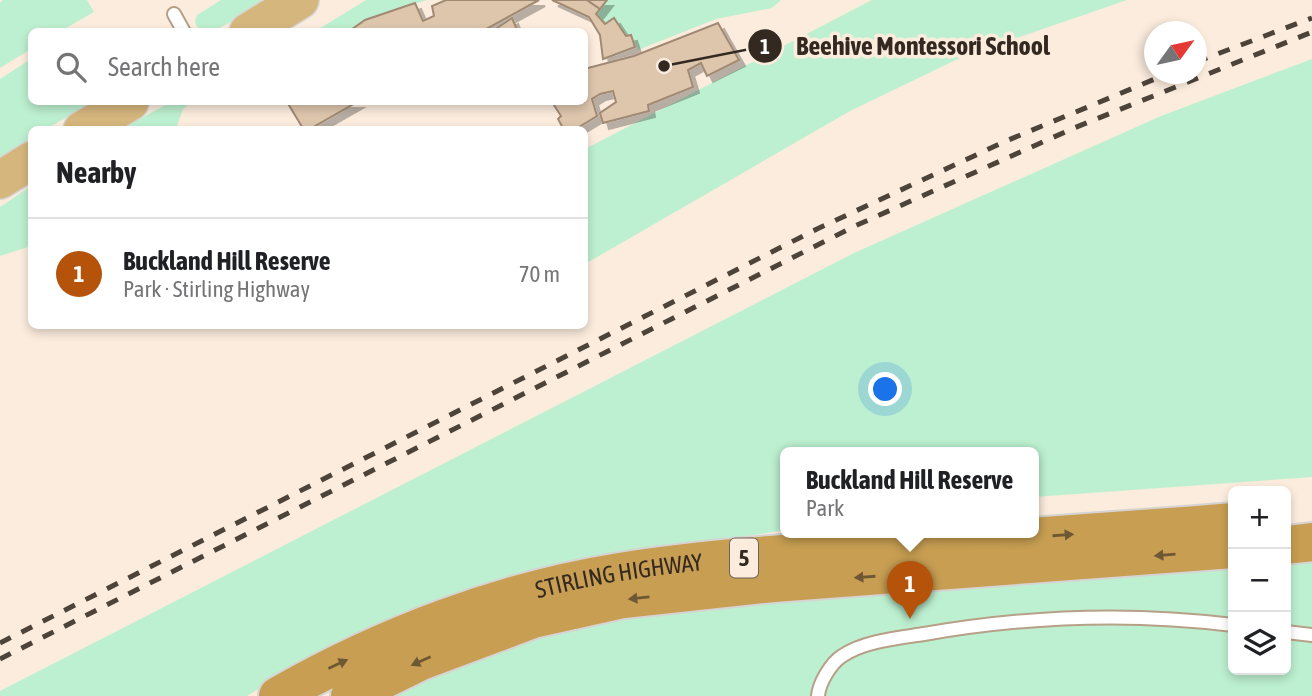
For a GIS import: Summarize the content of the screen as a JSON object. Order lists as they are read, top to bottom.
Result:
{
  "streets": {
    "highway": ["5", "STIRLING HIGHWAY"]
  },
  "places": ["Beehive Montessori School"],
  "north": "top right",
  "page": {
    "search": "Search here",
    "heading": "Nearby",
    "list": [
      {
        "mark": "1",
        "name": "Buckland Hill Reserve",
        "note": "Park · Stirling Highway",
        "value": "70 m"
      }
    ],
    "popup": ["Buckland Hill Reserve", "Park"],
    "map_buttons": ["+", "−"],
    "pins": "1"
  }
}
